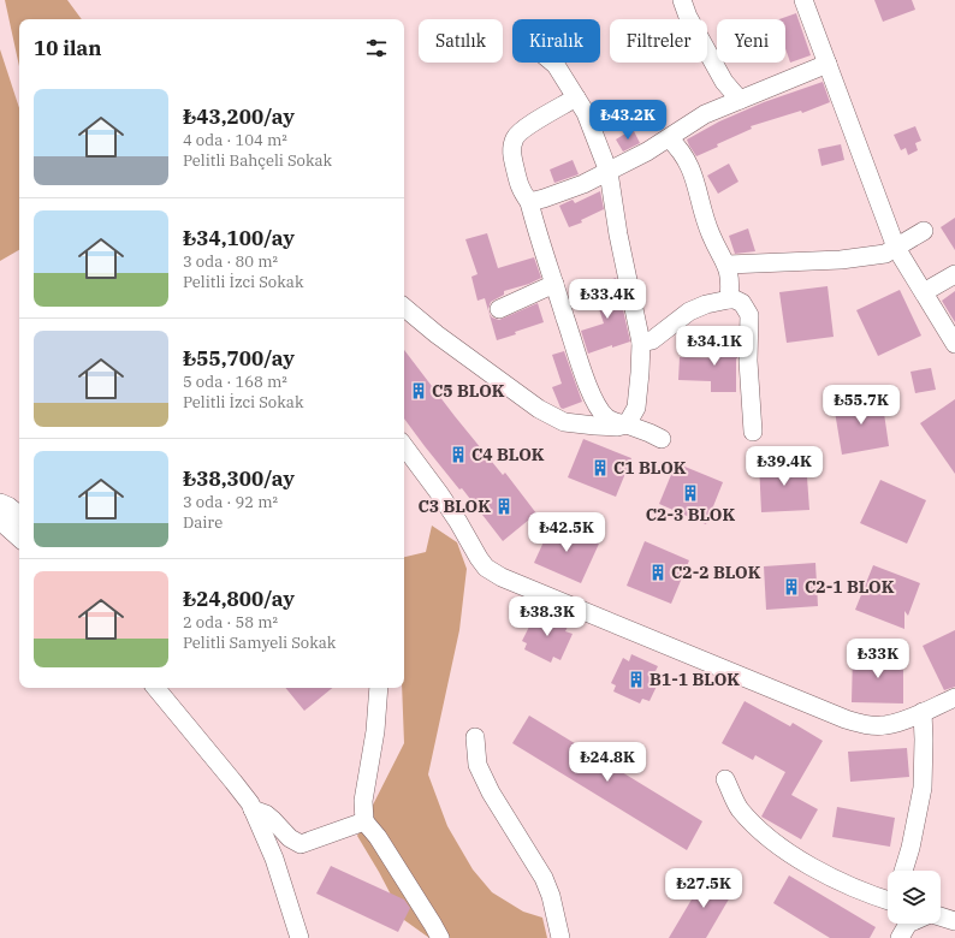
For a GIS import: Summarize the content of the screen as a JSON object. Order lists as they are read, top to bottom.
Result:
{
  "places": {
    "building": [
      "C5 BLOK",
      "C4 BLOK",
      "C1 BLOK",
      "C2-3 BLOK",
      "C3 BLOK",
      "C2-2 BLOK",
      "C2-1 BLOK",
      "B1-1 BLOK"
    ]
  },
  "page": {
    "chip": [
      "Satılık",
      "Kiralık",
      "Filtreler",
      "Yeni"
    ],
    "heading": "10 ilan",
    "list": [
      {
        "name": "₺43,200/ay",
        "note": "4 oda · 104 m² · Pelitli Bahçeli Sokak"
      },
      {
        "name": "₺34,100/ay",
        "note": "3 oda · 80 m² · Pelitli İzci Sokak"
      },
      {
        "name": "₺55,700/ay",
        "note": "5 oda · 168 m² · Pelitli İzci Sokak"
      },
      {
        "name": "₺38,300/ay",
        "note": "3 oda · 92 m² · Daire"
      },
      {
        "name": "₺24,800/ay",
        "note": "2 oda · 58 m² · Pelitli Samyeli Sokak"
      }
    ],
    "price": [
      "₺43.2K",
      "₺33.4K",
      "₺34.1K",
      "₺55.7K",
      "₺39.4K",
      "₺42.5K",
      "₺38.3K",
      "₺33K",
      "₺24.8K",
      "₺27.5K"
    ]
  }
}
